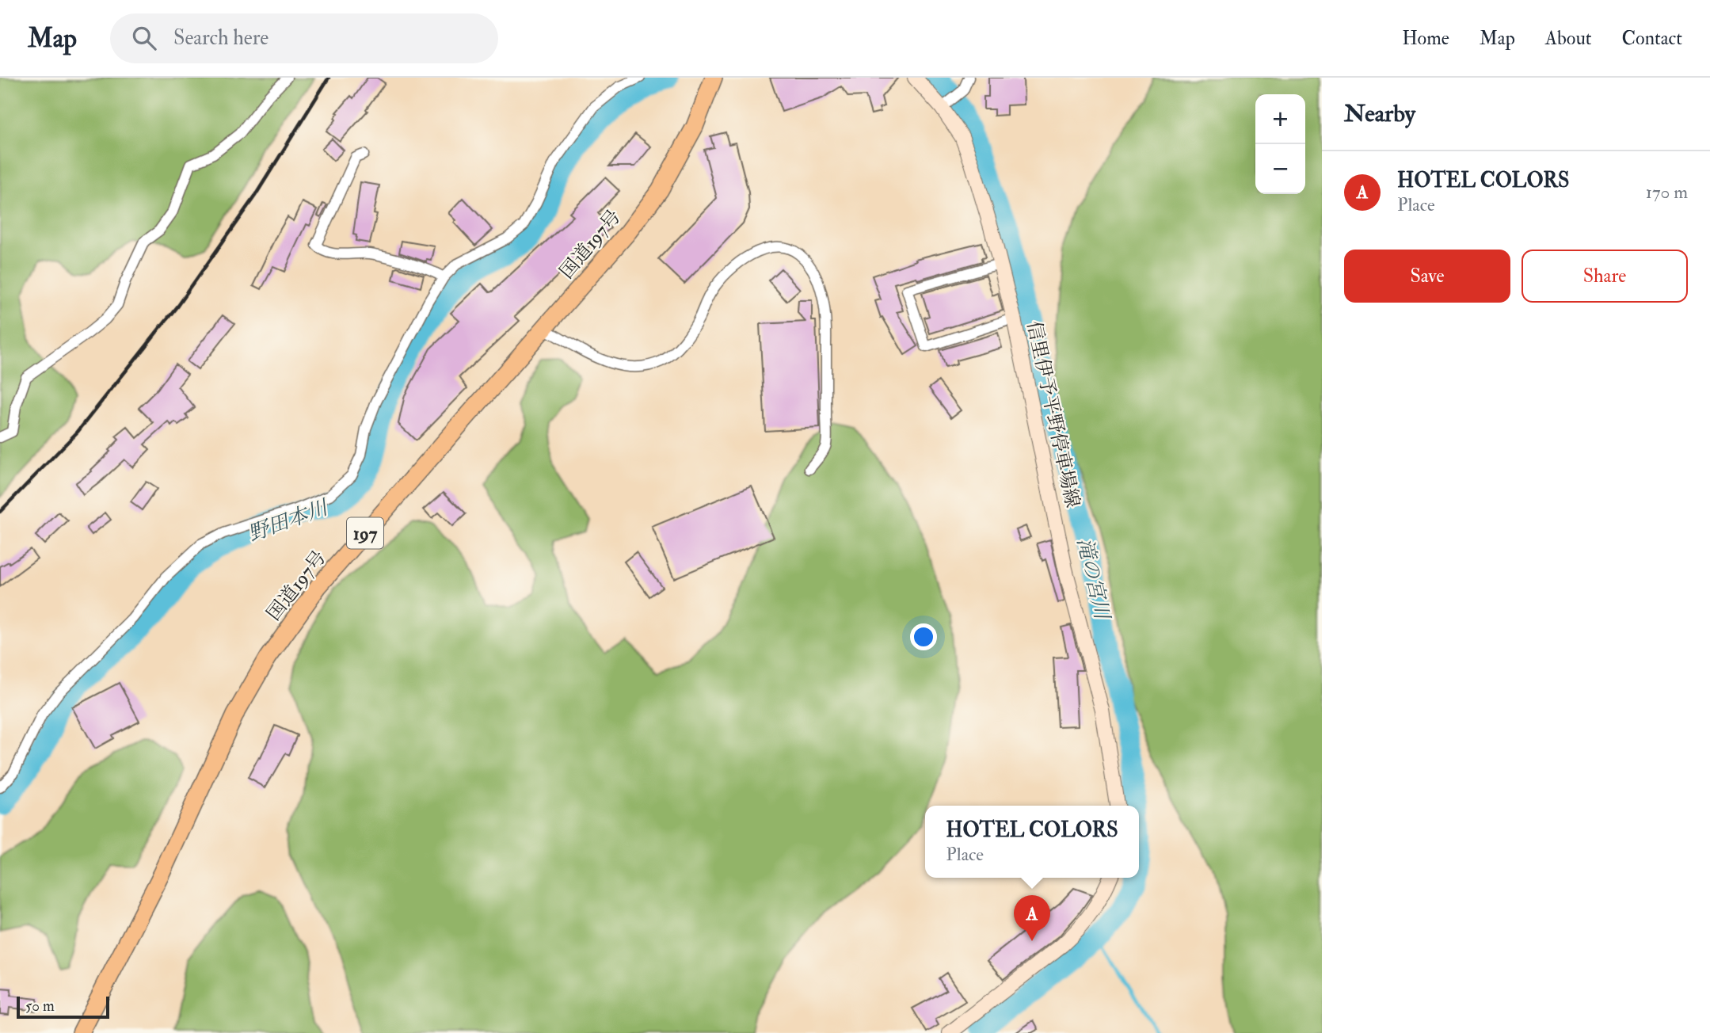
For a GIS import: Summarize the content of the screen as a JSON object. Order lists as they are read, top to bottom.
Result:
{
  "streets": {
    "highway": ["国道197号", "197"],
    "main road": ["信里伊予平野停車場線"]
  },
  "water": ["野田本川", "滝の宮川"],
  "scale_bar": "50 m",
  "page": {
    "header": "Map",
    "search": "Search here",
    "nav": [
      "Home",
      "Map",
      "About",
      "Contact"
    ],
    "heading": "Nearby",
    "map_buttons": ["+", "−"],
    "list": [
      {
        "mark": "A",
        "name": "HOTEL COLORS",
        "note": "Place",
        "value": "170 m"
      }
    ],
    "buttons": ["Save", "Share"],
    "popup": ["HOTEL COLORS", "Place"],
    "pins": "A",
    "scale": "50 m"
  }
}
